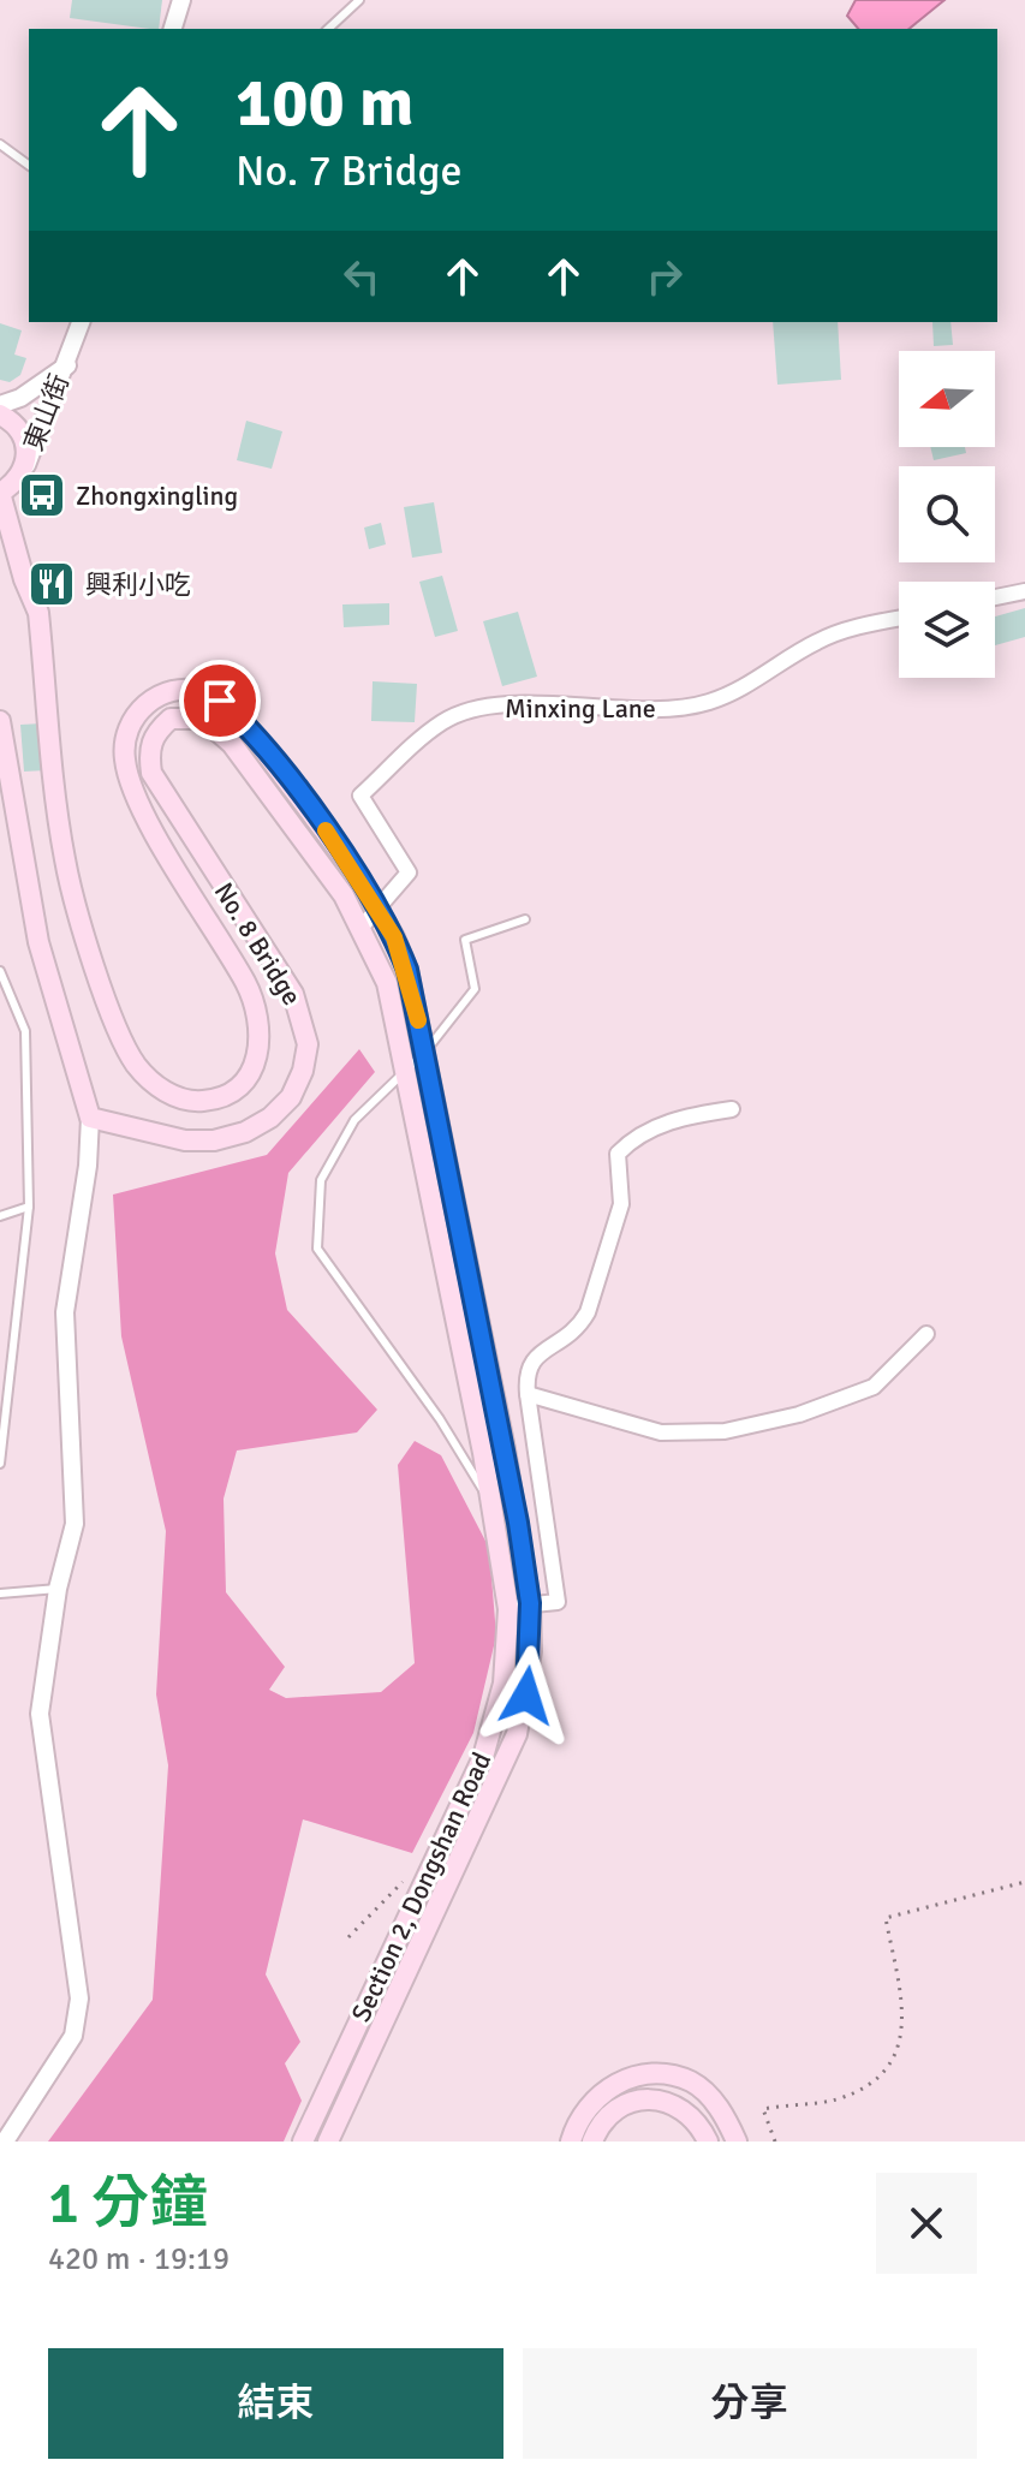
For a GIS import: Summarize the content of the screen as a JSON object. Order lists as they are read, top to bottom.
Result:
{
  "streets": {
    "main road": ["No. 8 Bridge", "Section 2, Dongshan Road"],
    "street": ["東山街", "Minxing Lane"]
  },
  "crossings": [
    ["Minxing Lane", "No. 8 Bridge"]
  ],
  "places": {
    "bus stop": ["Zhongxingling"],
    "restaurant": ["興利小吃"]
  },
  "north": "left",
  "page": {
    "turn": ["100 m", "No. 7 Bridge"],
    "heading": ["1 分鐘", "420 m · 19:19"],
    "buttons": ["結束", "分享"]
  }
}
